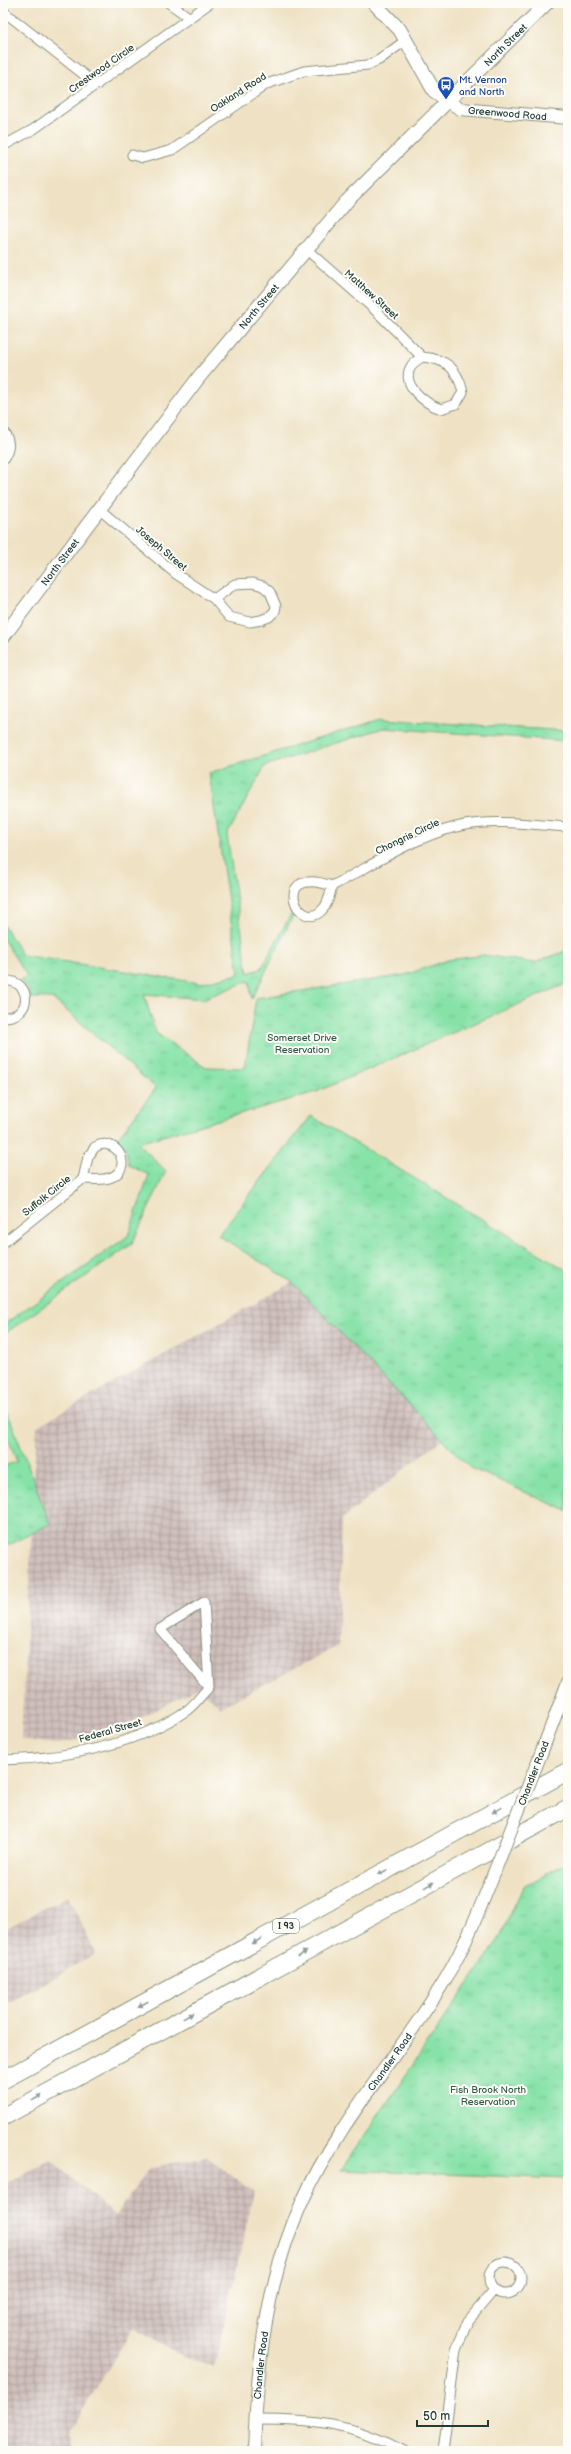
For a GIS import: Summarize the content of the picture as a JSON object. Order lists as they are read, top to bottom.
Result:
{
  "streets": {
    "highway": ["I 93"],
    "main road": ["North Street"],
    "street": [
      "Crestwood Circle",
      "Oakland Road",
      "Greenwood Road",
      "Matthew Street",
      "Joseph Street",
      "Chongris Circle",
      "Suffolk Circle",
      "Federal Street",
      "Chandler Road"
    ]
  },
  "crossings": [
    ["North Street", "Greenwood Road"],
    ["North Street", "Matthew Street"],
    ["North Street", "Joseph Street"]
  ],
  "parks": ["Somerset Drive Reservation", "Fish Brook North Reservation"],
  "places": {
    "bus stop": ["Mt. Vernon and North"]
  },
  "scale_bar": "50 m"
}
